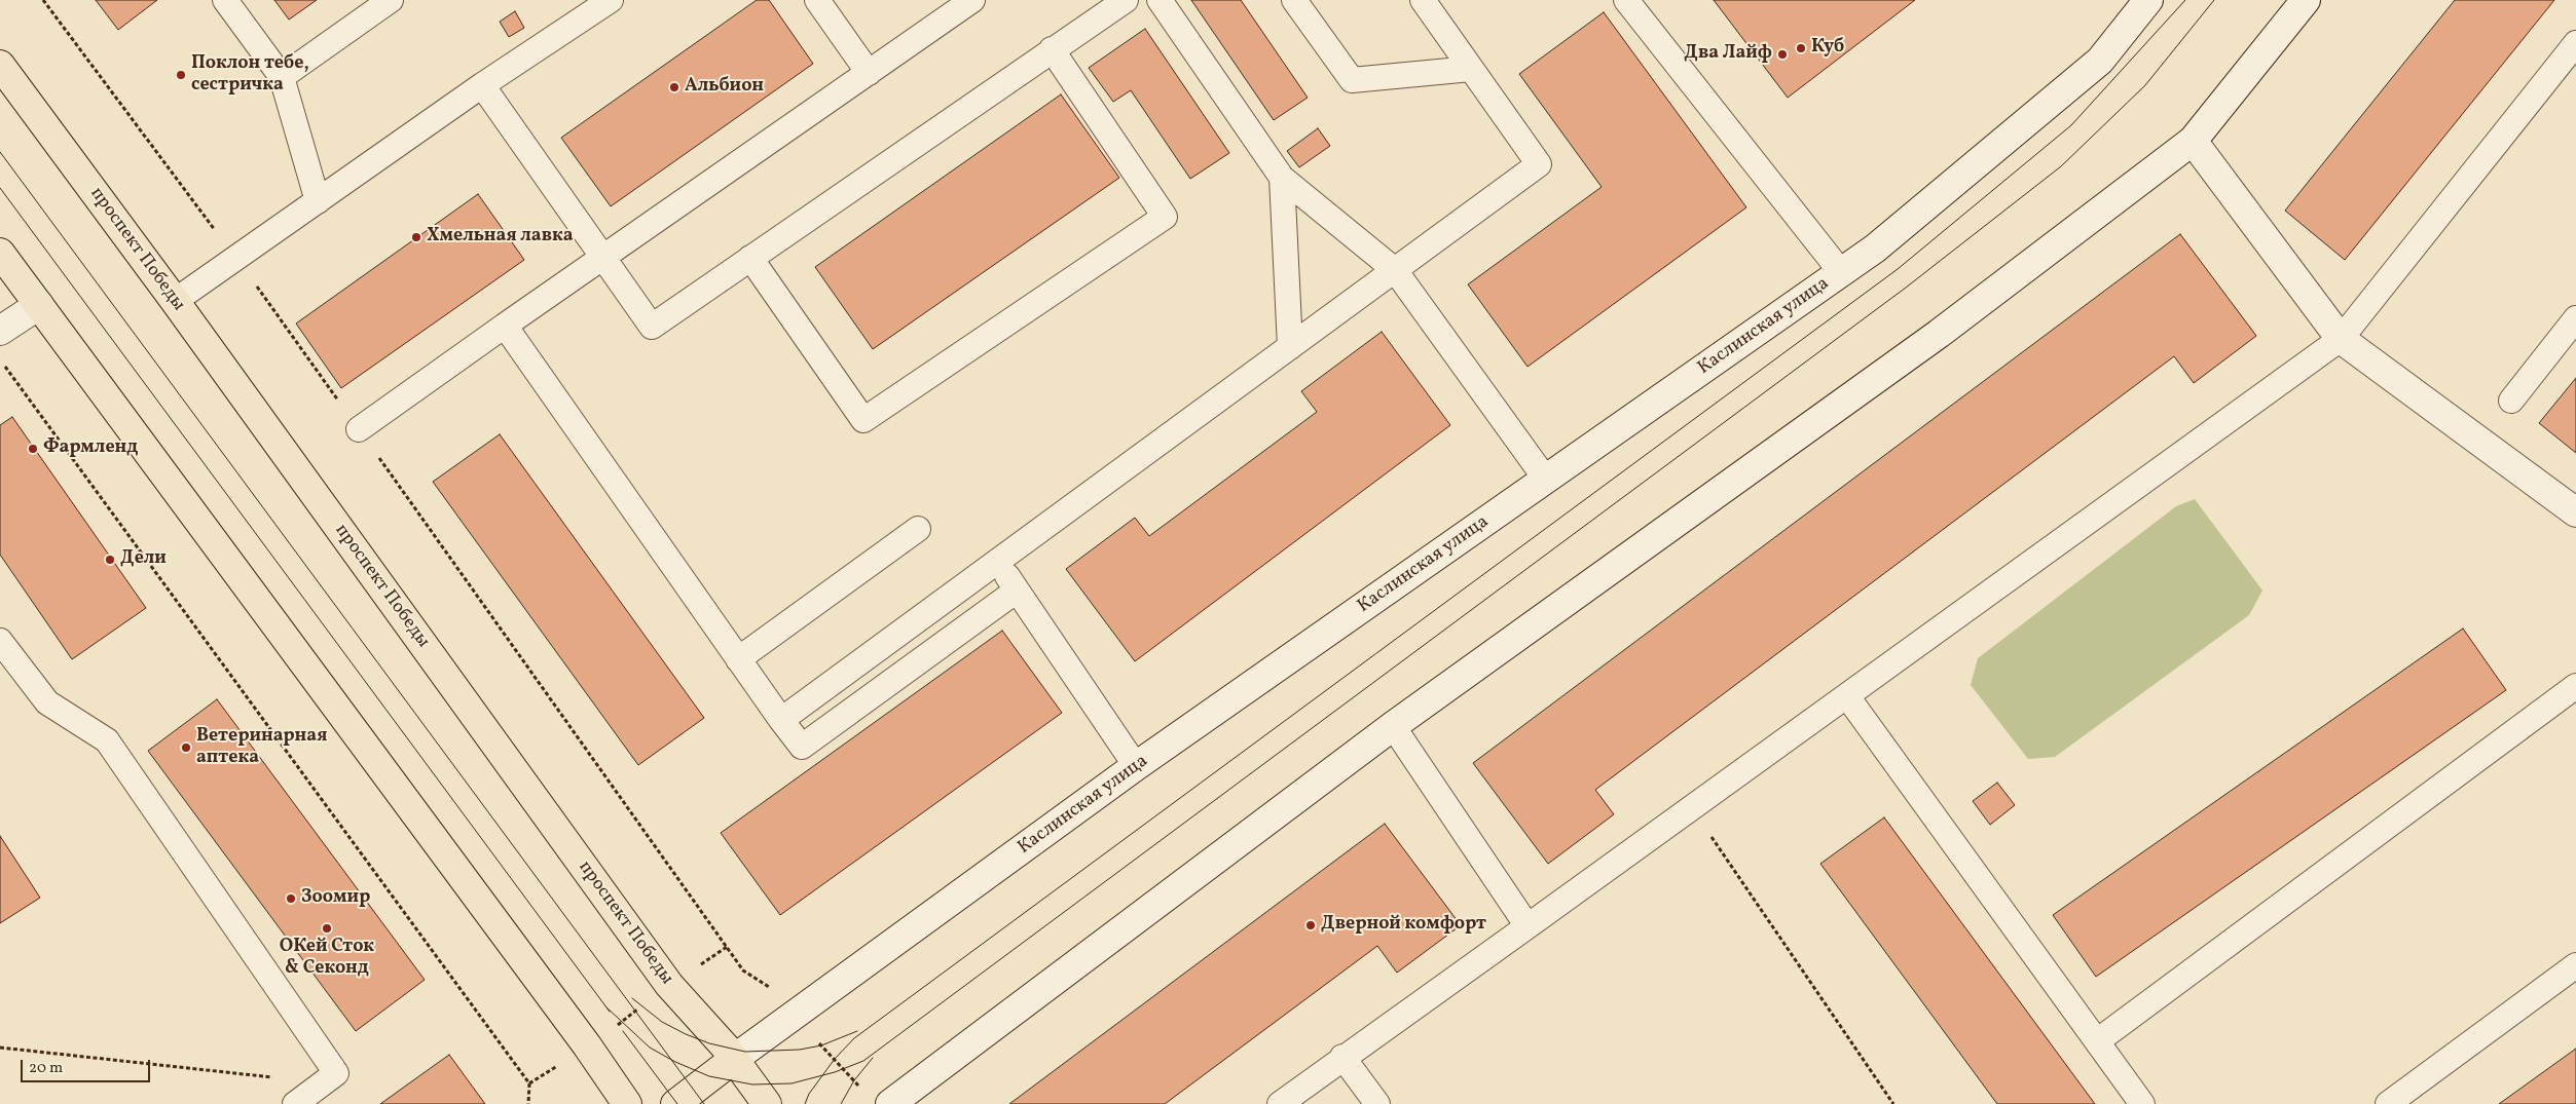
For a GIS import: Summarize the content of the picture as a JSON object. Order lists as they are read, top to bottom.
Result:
{
  "streets": {
    "main road": ["проспект Победы", "Каслинская улица"]
  },
  "crossings": [
    ["проспект Победы", "Каслинская улица"]
  ],
  "places": [
    "Куб",
    "Два Лайф",
    "Поклон тебе, сестричка",
    "Альбион",
    "Хмельная лавка",
    "Фармленд",
    "Дели",
    "Ветеринарная аптека",
    "Зоомир",
    "Дверной комфорт",
    "ОКей Сток & Секонд"
  ],
  "scale_bar": "20 m"
}
